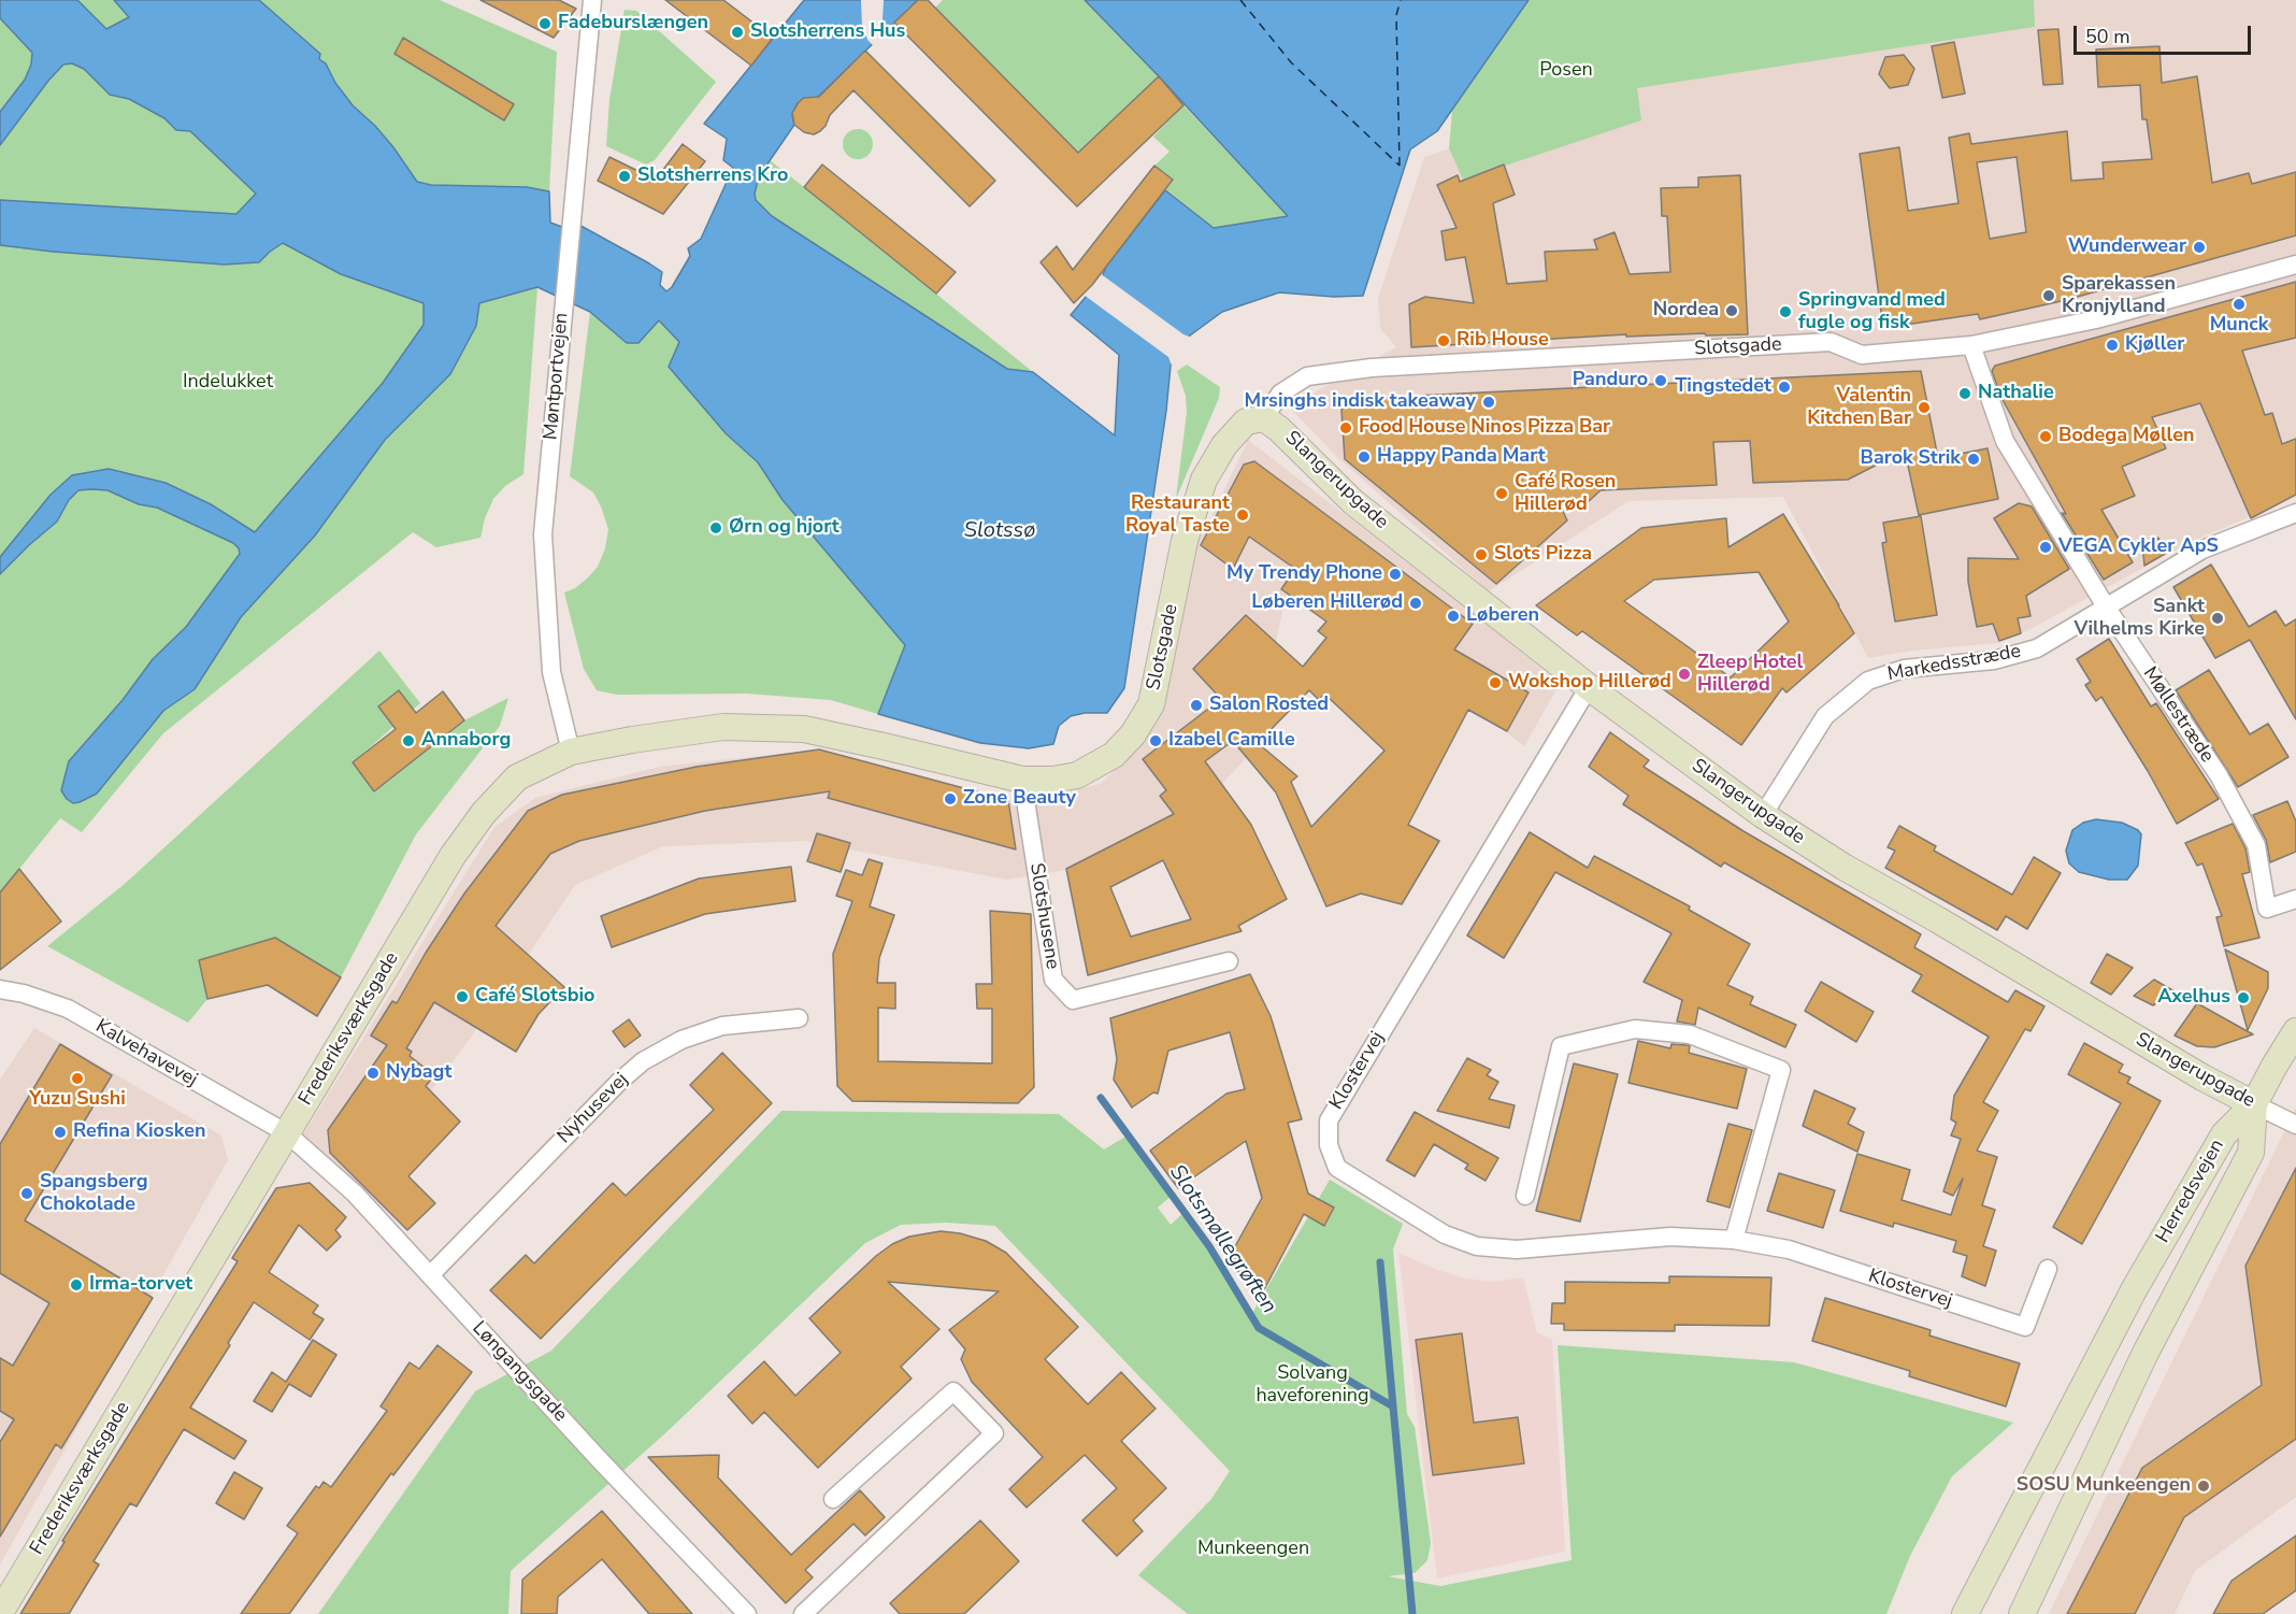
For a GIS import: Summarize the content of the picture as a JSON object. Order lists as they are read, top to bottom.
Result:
{
  "streets": {
    "street": [
      "Slotsgade",
      "Møntportvejen",
      "Slangerupgade",
      "Markedsstræde",
      "Møllestræde",
      "Slotshusene",
      "Frederiksværksgade",
      "Kalvehavevej",
      "Klostervej",
      "Nyhusevej",
      "Herredsvejen",
      "Løngangsgade"
    ]
  },
  "crossings": [
    ["Slotsgade", "Slangerupgade"],
    ["Slotsgade", "Møllestræde"],
    ["Slotsgade", "Slotshusene"],
    ["Slotsgade", "Frederiksværksgade"],
    ["Møntportvejen", "Frederiksværksgade"],
    ["Slangerupgade", "Markedsstræde"],
    ["Slangerupgade", "Klostervej"],
    ["Slangerupgade", "Herredsvejen"],
    ["Markedsstræde", "Møllestræde"],
    ["Frederiksværksgade", "Kalvehavevej"],
    ["Frederiksværksgade", "Løngangsgade"],
    ["Kalvehavevej", "Løngangsgade"],
    ["Nyhusevej", "Løngangsgade"]
  ],
  "water": ["Slotssø", "Slotsmøllegrøften"],
  "parks": [
    "Posen",
    "Indelukket",
    "Solvang haveforening",
    "Munkeengen"
  ],
  "places": [
    "Fadeburslængen",
    "Slotsherrens Hus",
    "Slotsherrens Kro",
    "Wunderwear",
    "Sparekassen Kronjylland",
    "Munck",
    "Nordea",
    "Springvand med fugle og fisk",
    "Rib House",
    "Kjøller",
    "Panduro",
    "Tingstedet",
    "Nathalie",
    "Mrsinghs indisk takeaway",
    "Valentin Kitchen Bar",
    "Food House Ninos Pizza Bar",
    "Bodega Møllen",
    "Happy Panda Mart",
    "Barok Strik",
    "Café Rosen Hillerød",
    "Restaurant Royal Taste",
    "Ørn og hjort",
    "VEGA Cykler ApS",
    "Slots Pizza",
    "My Trendy Phone",
    "Løberen Hillerød",
    "Løberen",
    "Sankt Vilhelms Kirke",
    "Zleep Hotel Hillerød",
    "Wokshop Hillerød",
    "Salon Rosted",
    "Annaborg",
    "Izabel Camille",
    "Zone Beauty",
    "Café Slotsbio",
    "Axelhus",
    "Nybagt",
    "Yuzu Sushi",
    "Refina Kiosken",
    "Spangsberg Chokolade",
    "Irma-torvet",
    "SOSU Munkeengen"
  ],
  "scale_bar": "50 m"
}
